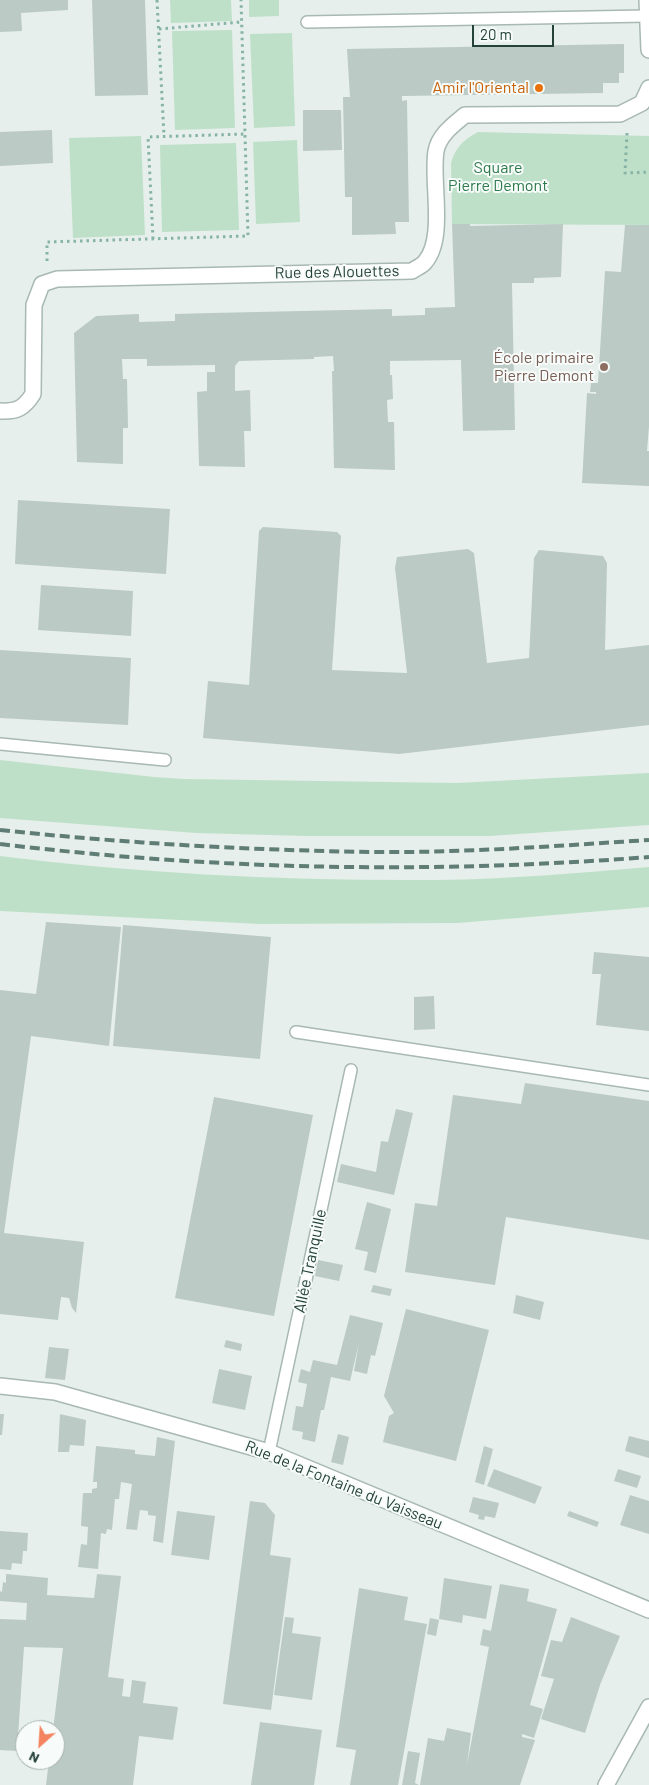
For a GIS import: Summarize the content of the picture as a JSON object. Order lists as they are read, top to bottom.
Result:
{
  "streets": {
    "street": ["Rue des Alouettes", "Rue de la Fontaine du Vaisseau"],
    "lane": ["Allée Tranquille"]
  },
  "crossings": [
    ["Allée Tranquille", "Rue de la Fontaine du Vaisseau"]
  ],
  "parks": ["Square Pierre Demont"],
  "places": ["Amir l'Oriental", "École primaire Pierre Demont"],
  "scale_bar": "20 m",
  "north": "bottom left"
}
